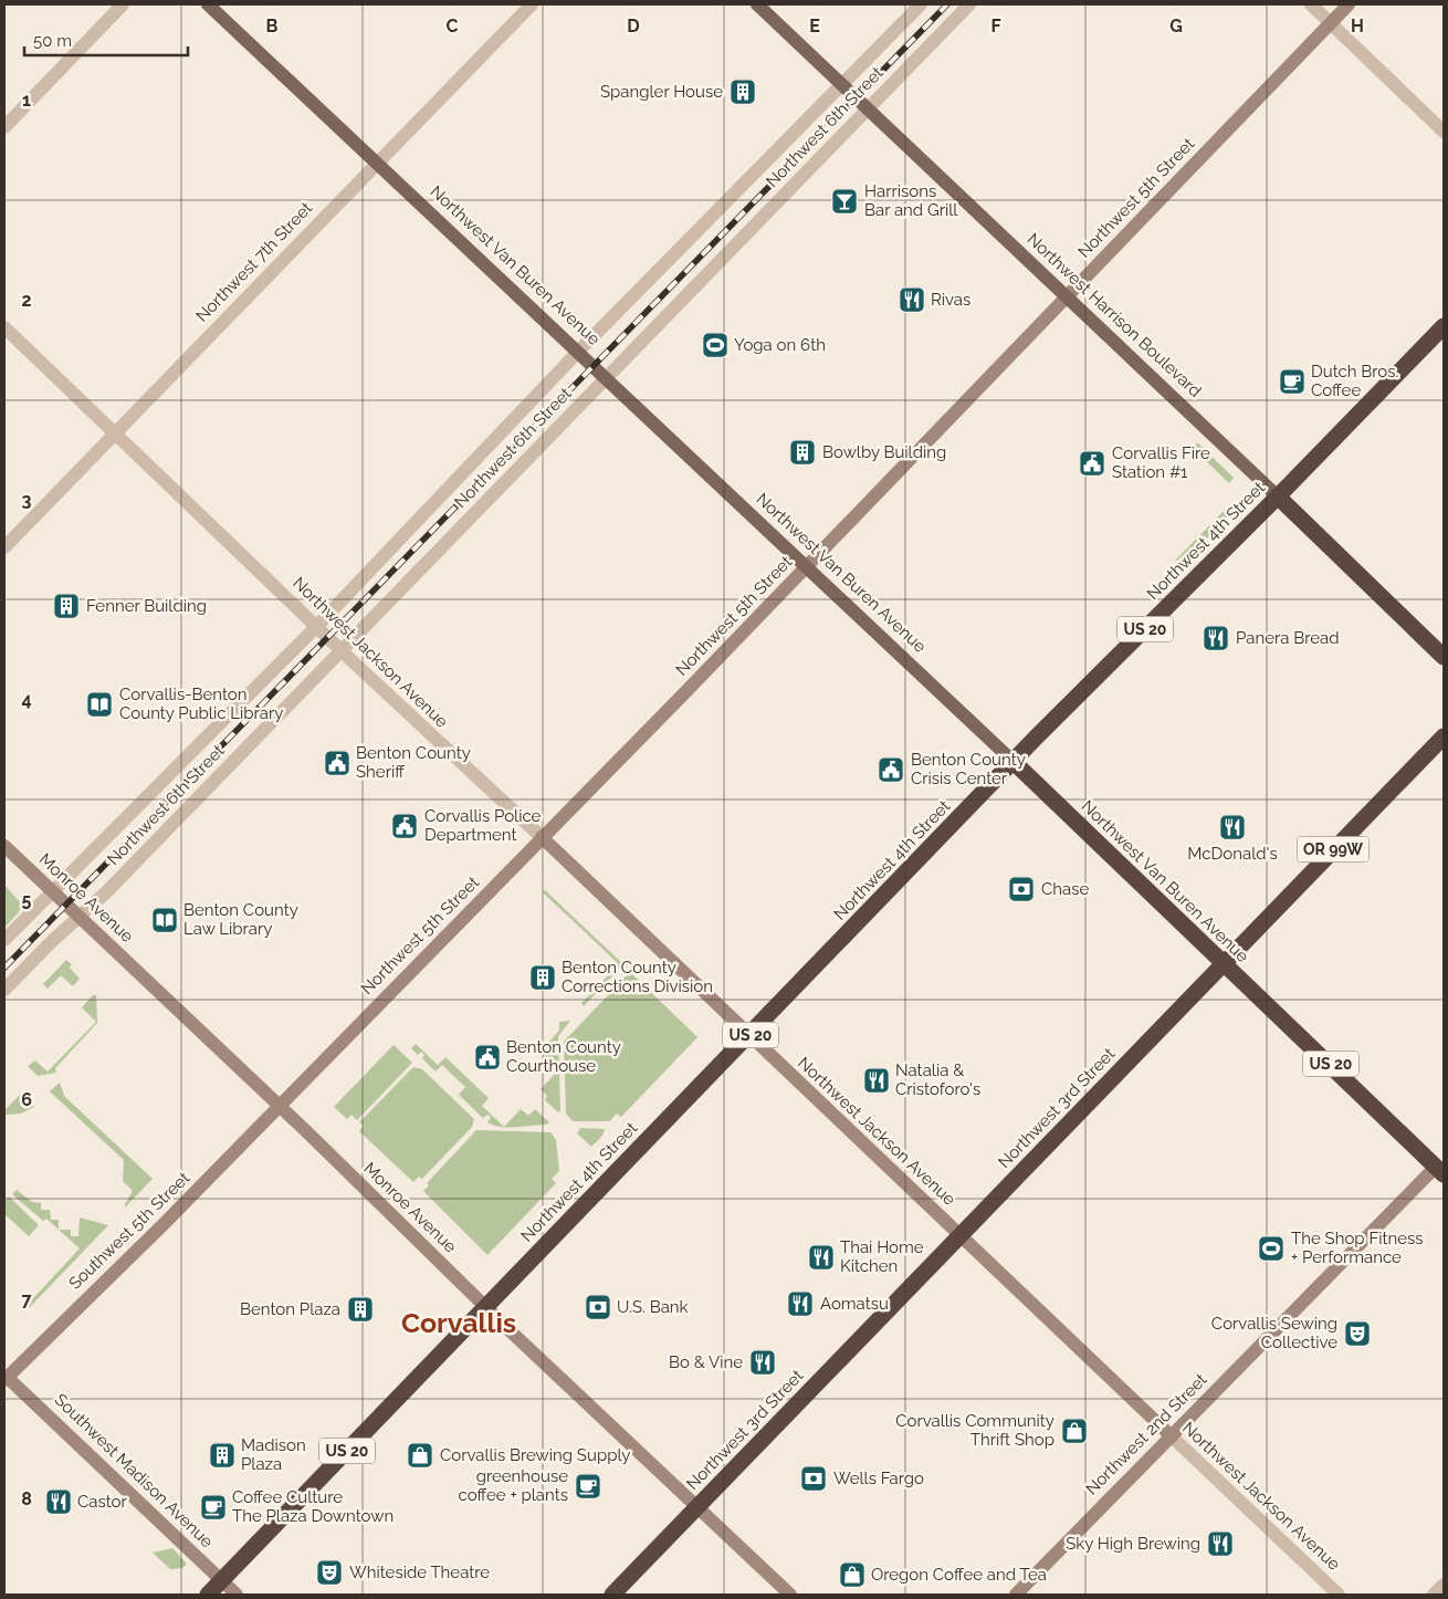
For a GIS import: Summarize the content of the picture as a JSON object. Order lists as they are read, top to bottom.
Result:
{
  "streets": {
    "highway": [
      "Northwest Van Buren Avenue",
      "Northwest Harrison Boulevard",
      "Northwest 4th Street",
      "US 20",
      "OR 99W",
      "Northwest 3rd Street"
    ],
    "street": [
      "Northwest 6th Street",
      "Northwest 5th Street",
      "Northwest 7th Street",
      "Northwest Jackson Avenue",
      "Monroe Avenue",
      "Southwest 5th Street",
      "Northwest 2nd Street",
      "Southwest Madison Avenue"
    ]
  },
  "crossings": [
    ["Northwest 6th Street", "Northwest Van Buren Avenue"],
    ["Northwest 6th Street", "Northwest Harrison Boulevard"],
    ["Northwest 6th Street", "Northwest Jackson Avenue"],
    ["Northwest 6th Street", "Monroe Avenue"],
    ["Northwest 5th Street", "Northwest Van Buren Avenue"],
    ["Northwest 5th Street", "Northwest Harrison Boulevard"],
    ["Northwest 5th Street", "Northwest Jackson Avenue"],
    ["Northwest 5th Street", "Monroe Avenue"],
    ["Northwest 5th Street", "Southwest 5th Street"],
    ["Northwest 7th Street", "Northwest Van Buren Avenue"],
    ["Northwest 7th Street", "Northwest Jackson Avenue"],
    ["Northwest Van Buren Avenue", "Northwest 4th Street"],
    ["Northwest Van Buren Avenue", "Northwest 3rd Street"],
    ["Northwest Van Buren Avenue", "Northwest 2nd Street"],
    ["Northwest Harrison Boulevard", "Northwest 4th Street"],
    ["Northwest 4th Street", "US 20"],
    ["Northwest 4th Street", "Northwest Jackson Avenue"],
    ["Northwest 4th Street", "Monroe Avenue"],
    ["US 20", "Monroe Avenue"],
    ["US 20", "Southwest Madison Avenue"],
    ["Northwest Jackson Avenue", "Northwest 3rd Street"],
    ["Northwest Jackson Avenue", "Northwest 2nd Street"],
    ["Monroe Avenue", "Northwest 3rd Street"],
    ["Monroe Avenue", "Southwest 5th Street"],
    ["Southwest 5th Street", "Southwest Madison Avenue"]
  ],
  "districts": ["Corvallis"],
  "places": {
    "building": [
      "Spangler House",
      "Bowlby Building",
      "Fenner Building",
      "Benton County Corrections Division",
      "Benton Plaza",
      "Madison Plaza"
    ],
    "bar": ["Harrisons Bar and Grill"],
    "restaurant": [
      "Rivas",
      "Panera Bread",
      "McDonald's",
      "Natalia & Cristoforo's",
      "Thai Home Kitchen",
      "Aomatsu",
      "Bo & Vine",
      "Castor",
      "Sky High Brewing"
    ],
    "sports": ["Yoga on 6th", "The Shop Fitness + Performance"],
    "cafe": ["Dutch Bros. Coffee", "greenhouse coffee + plants", "Coffee Culture The Plaza Downtown"],
    "public building": [
      "Corvallis Fire Station #1",
      "Benton County Sheriff",
      "Benton County Crisis Center",
      "Corvallis Police Department",
      "Benton County Courthouse"
    ],
    "library": ["Corvallis-Benton County Public Library", "Benton County Law Library"],
    "bank": ["Chase", "U.S. Bank", "Wells Fargo"],
    "theatre": ["Corvallis Sewing Collective", "Whiteside Theatre"],
    "shop": ["Corvallis Community Thrift Shop", "Corvallis Brewing Supply", "Oregon Coffee and Tea"]
  },
  "scale_bar": "50 m",
  "grid": {
    "columns": [
      "B",
      "C",
      "D",
      "E",
      "F",
      "G",
      "H"
    ],
    "rows": [
      "1",
      "2",
      "3",
      "4",
      "5",
      "6",
      "7",
      "8"
    ]
  }
}
